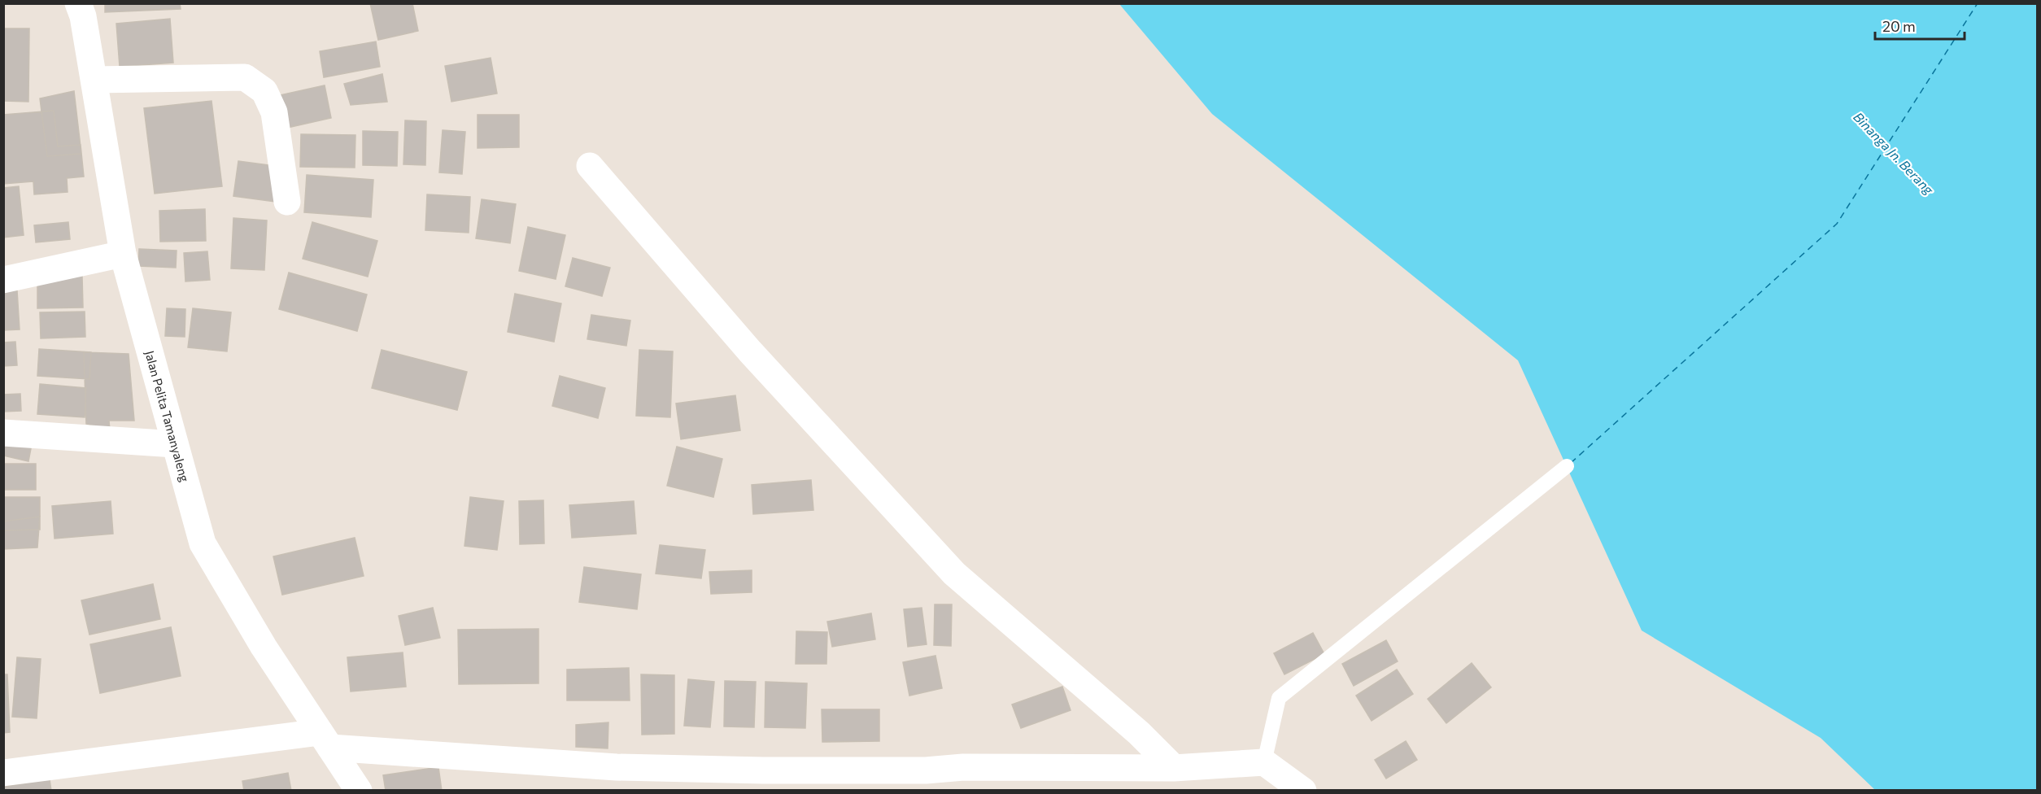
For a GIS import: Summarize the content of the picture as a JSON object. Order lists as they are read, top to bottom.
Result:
{
  "streets": {
    "street": ["Jalan Pelita Tamanyaleng"]
  },
  "water": ["Binanga Jn. Berang"],
  "scale_bar": "20 m"
}
